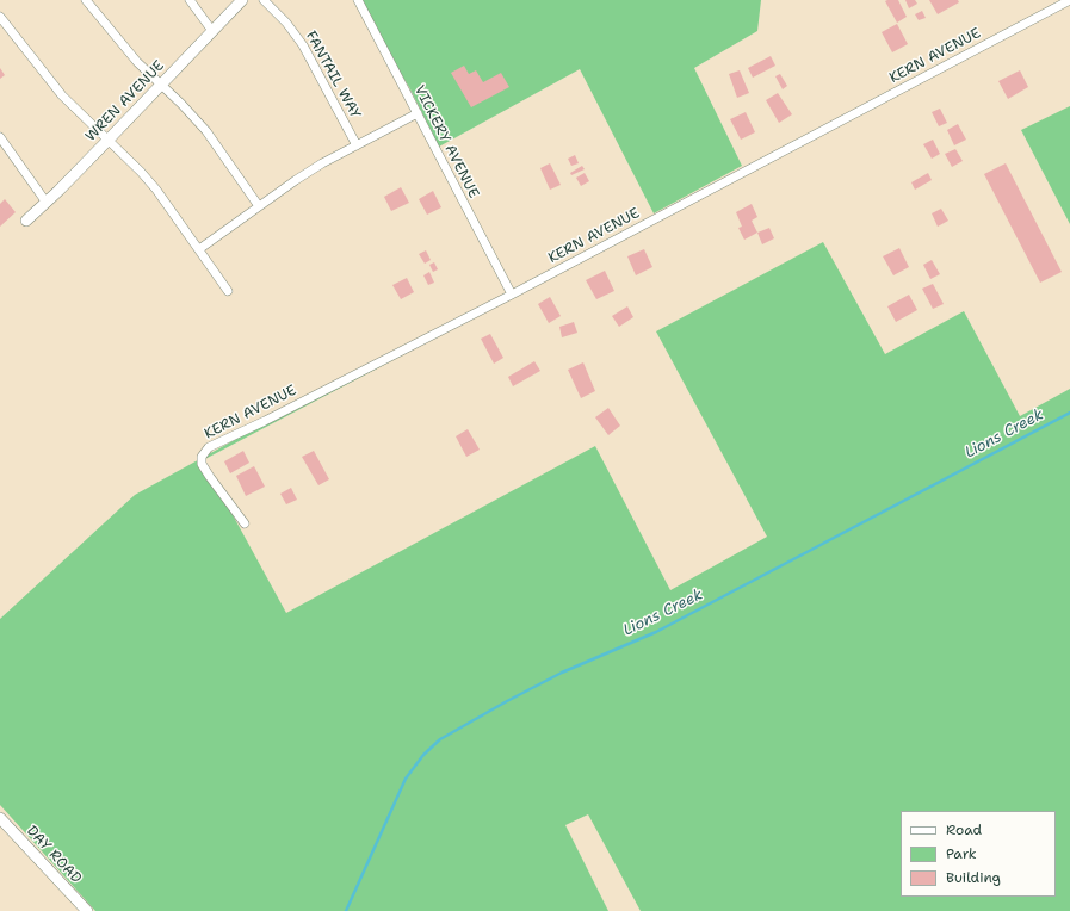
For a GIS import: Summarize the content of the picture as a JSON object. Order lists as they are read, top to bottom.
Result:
{
  "streets": {
    "street": [
      "KERN AVENUE",
      "FANTAIL WAY",
      "WREN AVENUE",
      "VICKERY AVENUE",
      "DAY ROAD"
    ]
  },
  "crossings": [
    ["KERN AVENUE", "VICKERY AVENUE"]
  ],
  "water": ["Lions Creek"],
  "legend": ["Road", "Park", "Building"]
}
